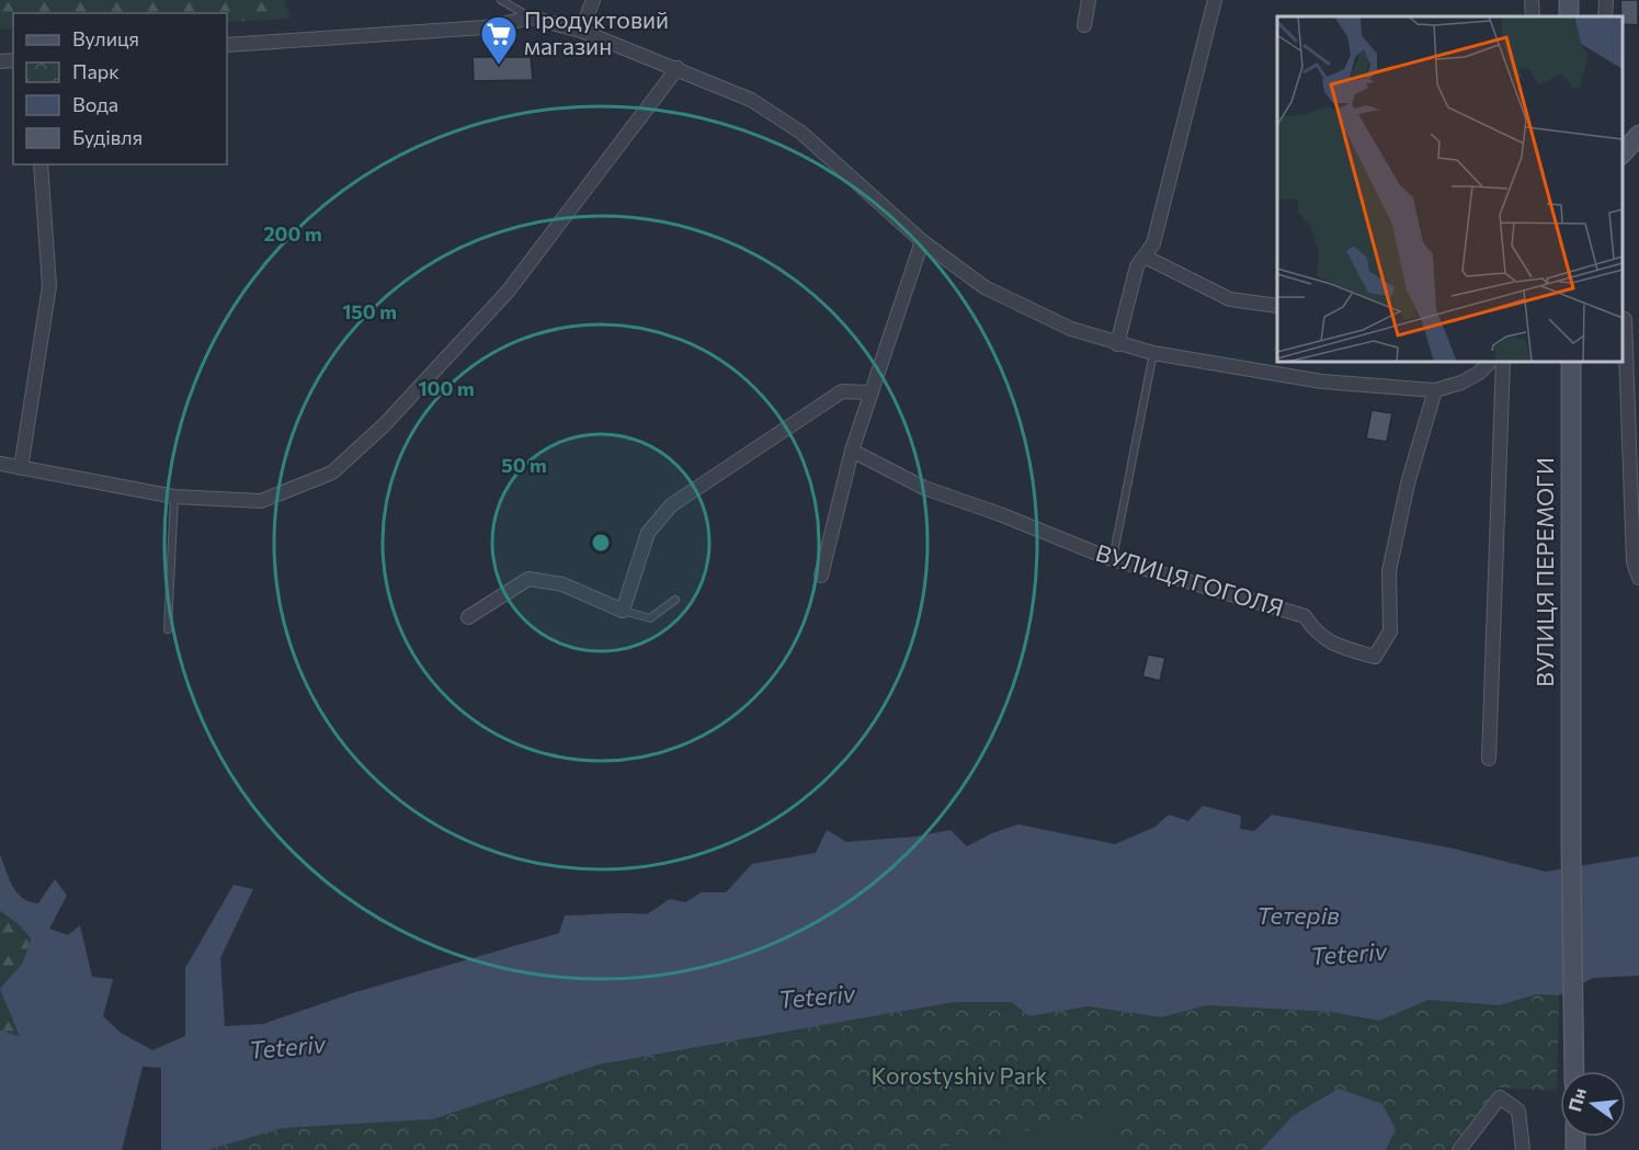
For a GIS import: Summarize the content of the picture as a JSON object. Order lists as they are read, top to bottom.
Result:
{
  "streets": {
    "main road": ["ВУЛИЦЯ ПЕРЕМОГИ"],
    "street": ["ВУЛИЦЯ ГОГОЛЯ"]
  },
  "water": ["Тетерів", "Teteriv"],
  "parks": ["Korostyshiv Park"],
  "places": {
    "supermarket": ["Продуктовий магазин"]
  },
  "legend": [
    "Вулиця",
    "Парк",
    "Вода",
    "Будівля"
  ],
  "north": "left",
  "rings": [
    "200 m",
    "150 m",
    "100 m",
    "50 m"
  ]
}
